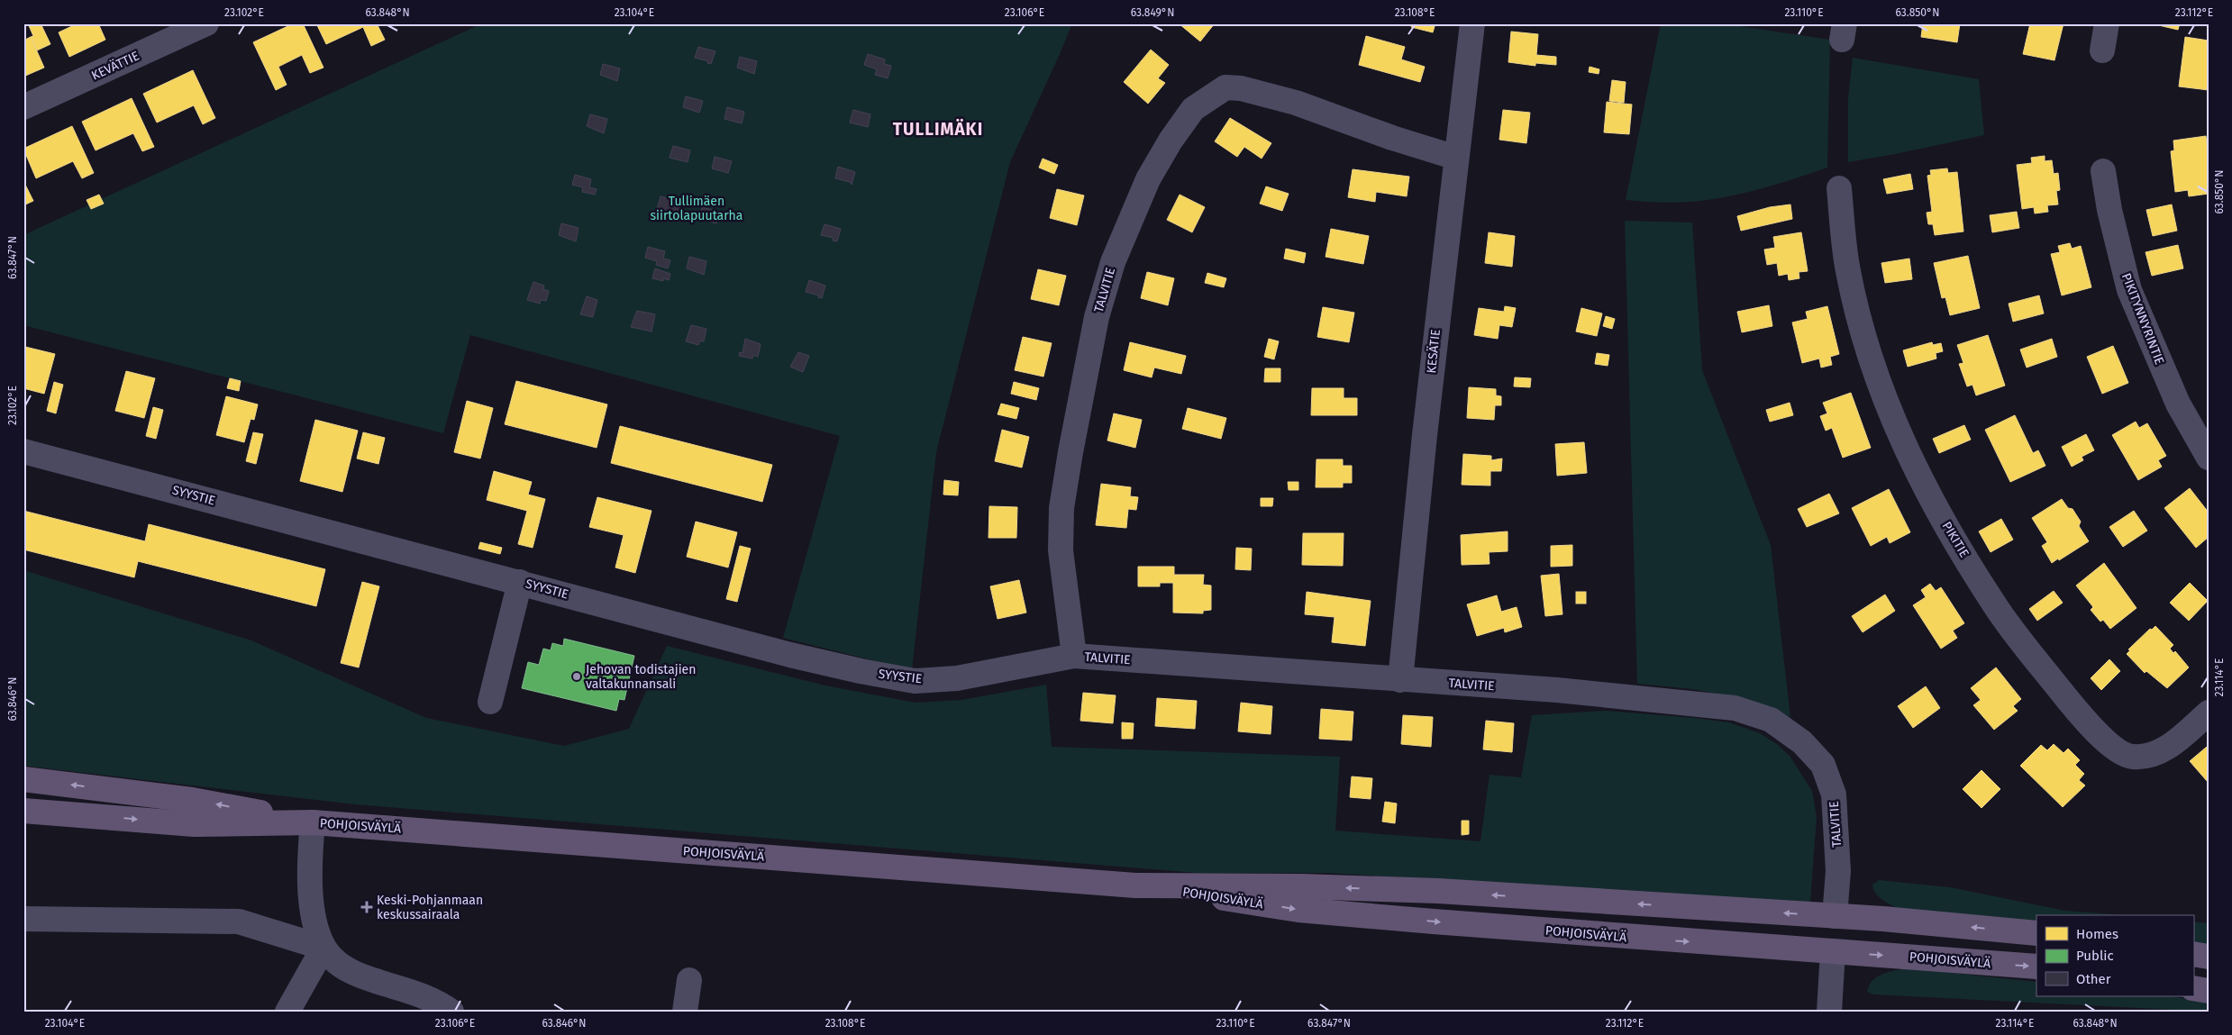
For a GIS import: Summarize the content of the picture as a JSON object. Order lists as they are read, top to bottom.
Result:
{
  "streets": {
    "main road": ["POHJOISVÄYLÄ"],
    "street": [
      "KEVÄTTIE",
      "TALVITIE",
      "PIKITYNNYRINTIE",
      "KESÄTIE",
      "SYYSTIE",
      "PIKITIE"
    ]
  },
  "crossings": [
    ["TALVITIE", "KESÄTIE"],
    ["TALVITIE", "SYYSTIE"],
    ["TALVITIE", "POHJOISVÄYLÄ"]
  ],
  "districts": ["TULLIMÄKI"],
  "parks": ["Tullimäen siirtolapuutarha"],
  "places": {
    "other": ["Jehovan todistajien valtakunnansali"],
    "health": ["Keski-Pohjanmaan keskussairaala"]
  },
  "legend": ["Homes", "Public", "Other"],
  "coordinates": [
    "23.102°E",
    "63.848°N",
    "23.104°E",
    "23.106°E",
    "63.849°N",
    "23.108°E",
    "23.110°E",
    "63.850°N",
    "23.112°E",
    "63.847°N",
    "23.114°E",
    "63.846°N"
  ]
}
